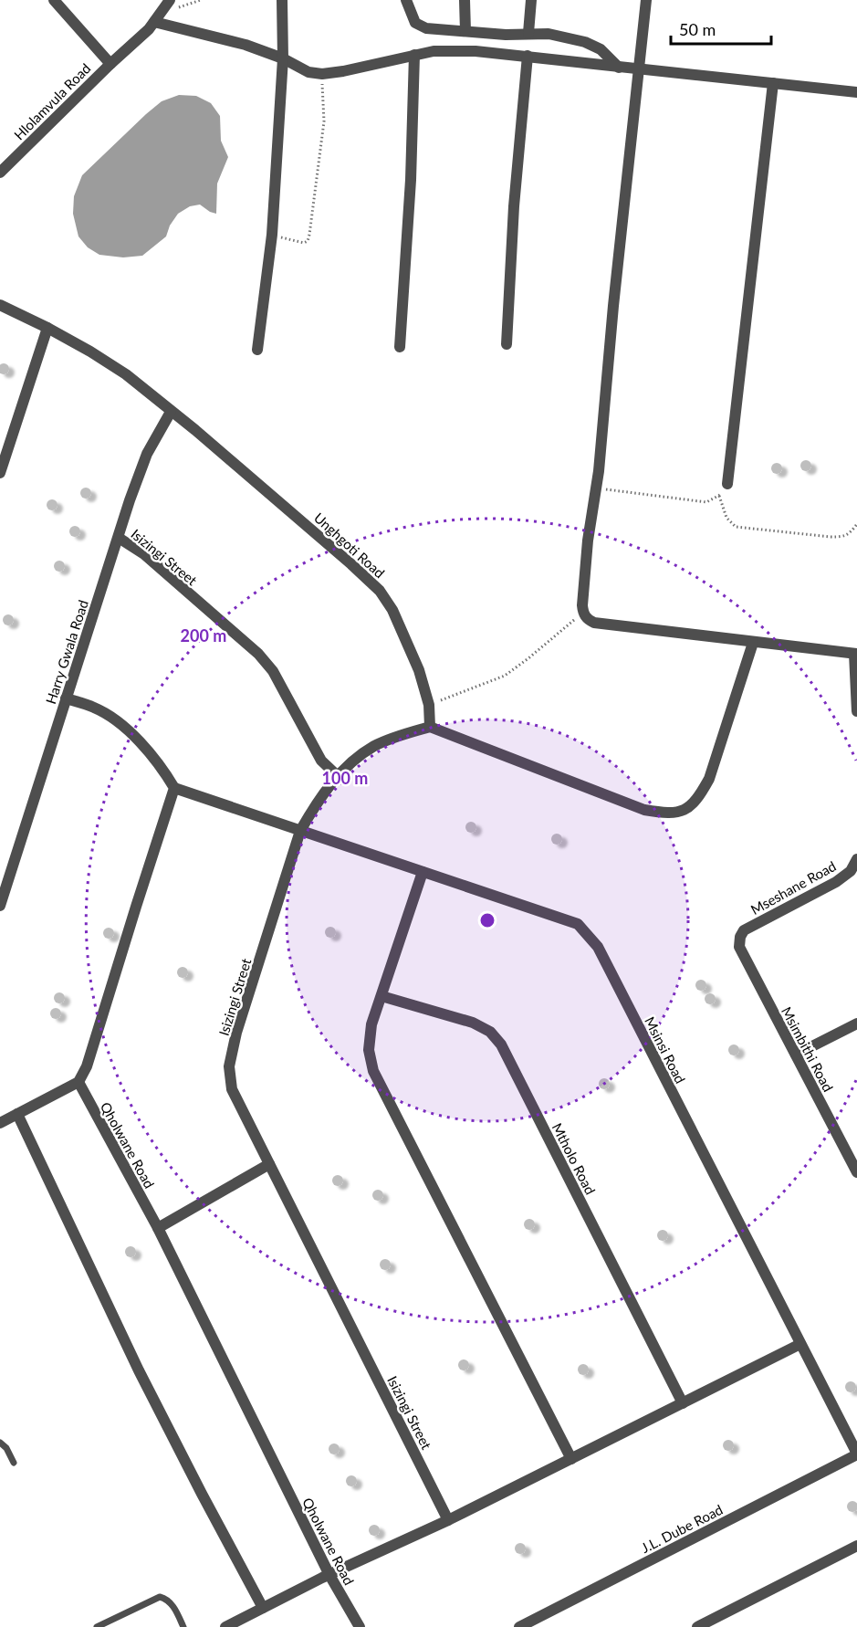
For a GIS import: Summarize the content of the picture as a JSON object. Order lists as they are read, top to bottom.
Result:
{
  "streets": {
    "street": [
      "Hlolamvula Road",
      "Unghgoti Road",
      "Isizingi Street",
      "Harry Gwala Road",
      "Mseshane Road",
      "Msimbithi Road",
      "Msinsi Road",
      "Qholwane Road",
      "Mtholo Road",
      "J.L. Dube Road"
    ]
  },
  "crossings": [
    ["Unghgoti Road", "Harry Gwala Road"],
    ["Isizingi Street", "Harry Gwala Road"],
    ["Isizingi Street", "Msinsi Road"],
    ["Mseshane Road", "Msimbithi Road"],
    ["Msinsi Road", "J.L. Dube Road"]
  ],
  "scale_bar": "50 m",
  "rings": ["200 m", "100 m"]
}
